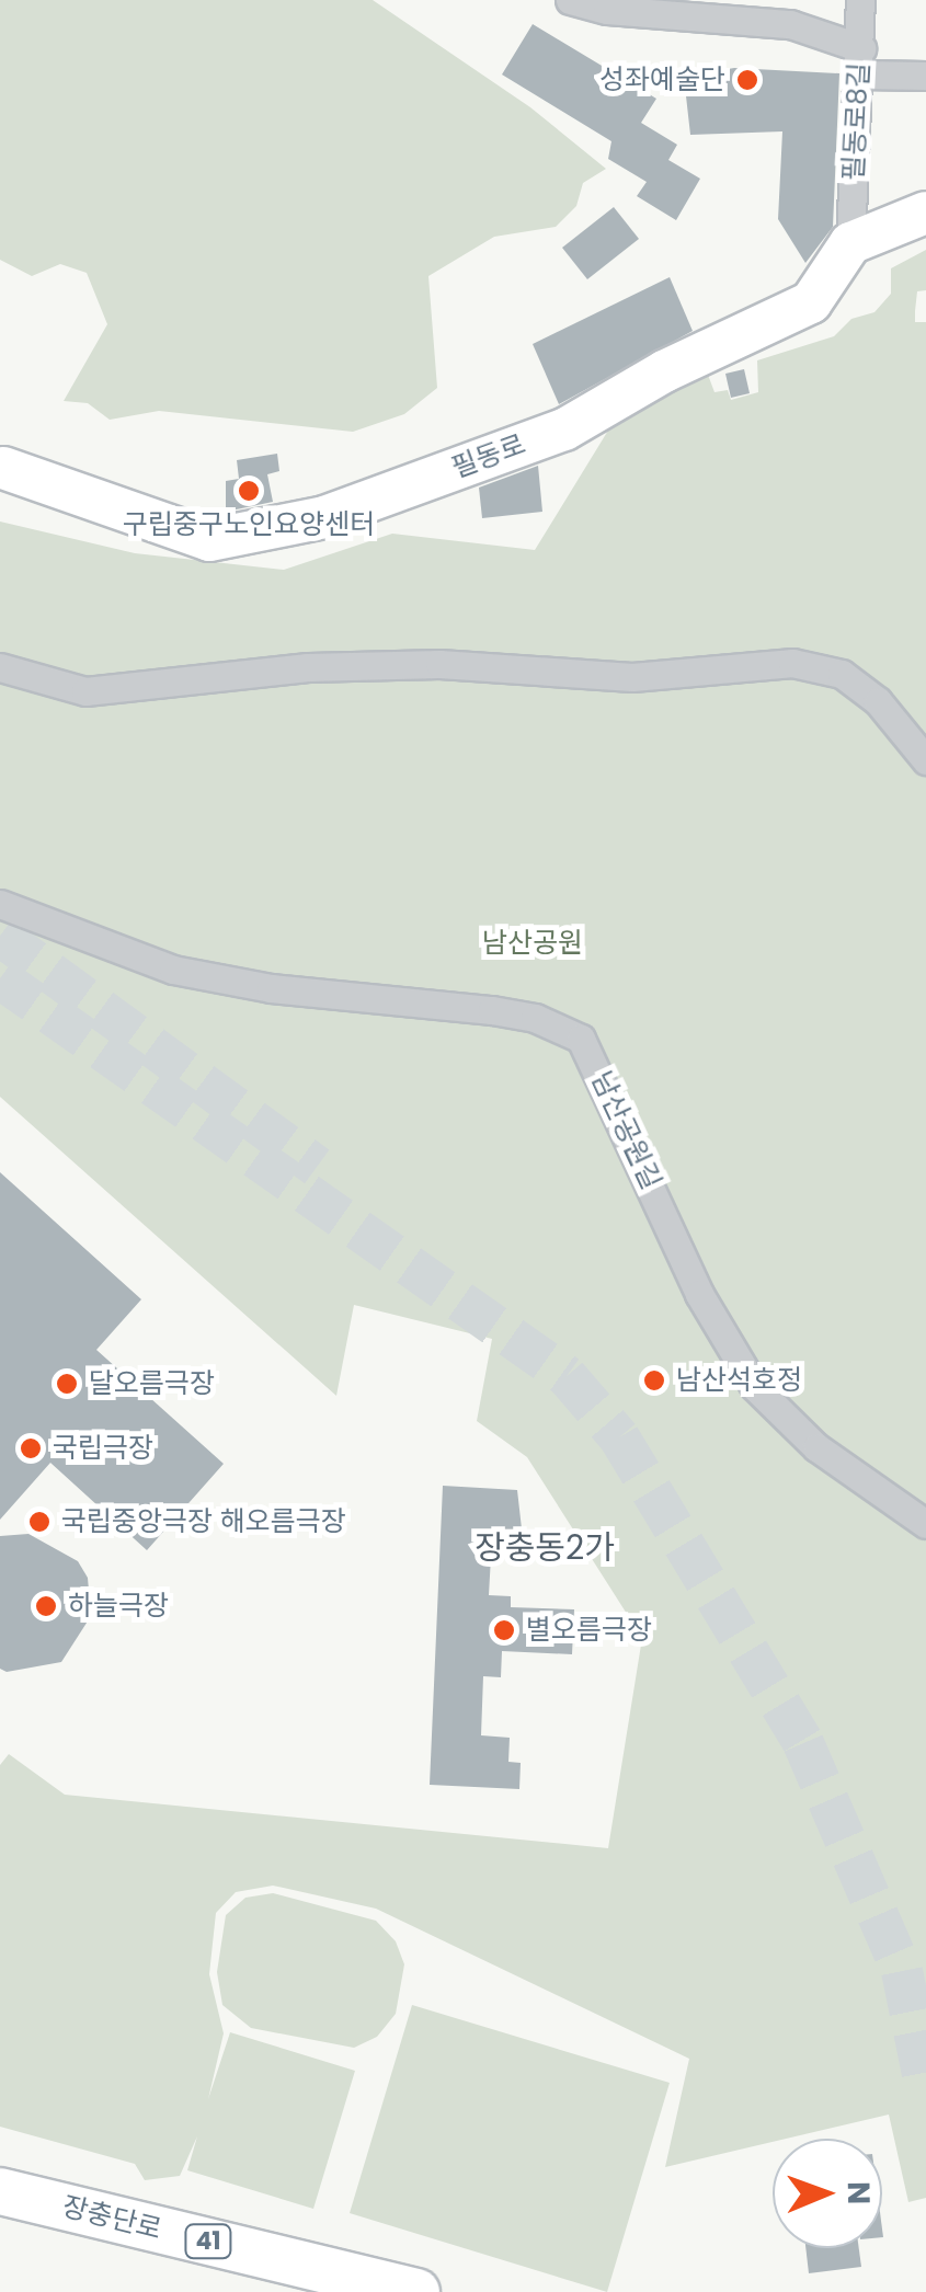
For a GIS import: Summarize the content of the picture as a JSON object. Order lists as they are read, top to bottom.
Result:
{
  "streets": {
    "main road": ["장충단로", "41"],
    "street": ["필동로8길", "필동로", "남산공원길"]
  },
  "crossings": [
    ["필동로8길", "필동로"]
  ],
  "districts": ["장충동2가"],
  "parks": ["남산공원"],
  "places": [
    "성좌예술단",
    "구립중구노인요양센터",
    "남산석호정",
    "달오름극장",
    "국립극장",
    "국립중앙극장 해오름극장",
    "하늘극장",
    "별오름극장"
  ],
  "north": "right"
}
